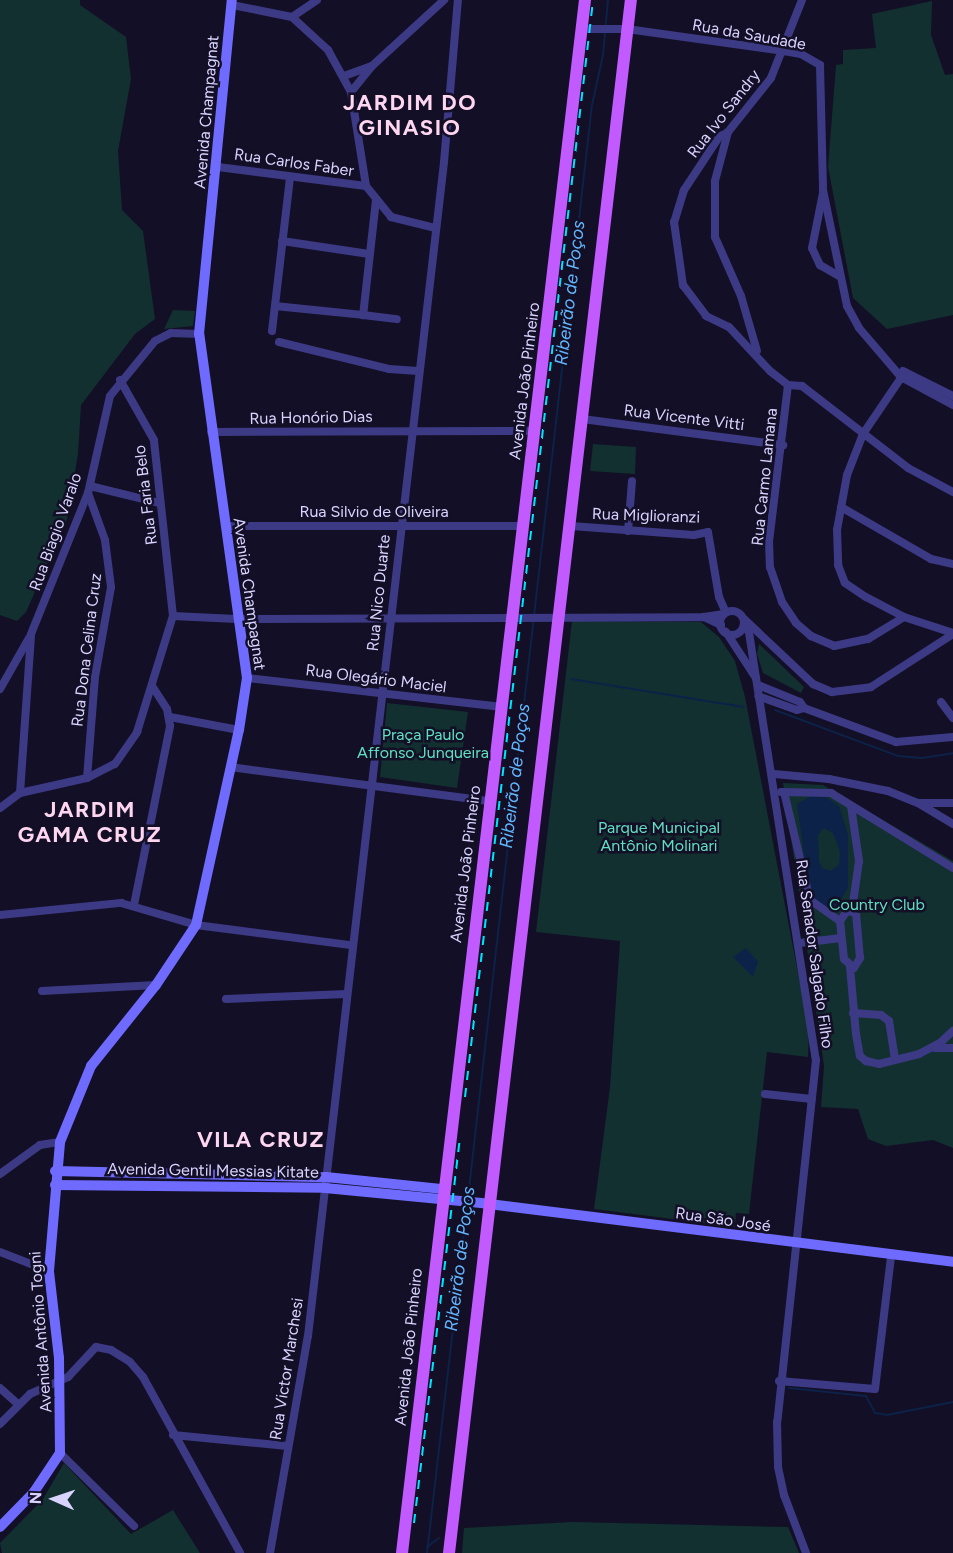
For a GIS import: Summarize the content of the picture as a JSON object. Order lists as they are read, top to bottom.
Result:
{
  "streets": {
    "main road": ["Avenida João Pinheiro"],
    "street": [
      "Rua da Saudade",
      "Avenida Champagnat",
      "Rua Ivo Sandry",
      "Rua Carlos Faber",
      "Rua Honório Dias",
      "Rua Vicente Vitti",
      "Rua Carmo Lamana",
      "Rua Faria Belo",
      "Rua Silvio de Oliveira",
      "Rua Miglioranzi",
      "Rua Biagio Varalo",
      "Rua Nico Duarte",
      "Rua Dona Celina Cruz",
      "Rua Olegário Maciel",
      "Rua Senador Salgado Filho",
      "Avenida Gentil Messias Kitate",
      "Rua São José",
      "Avenida Antônio Togni",
      "Rua Victor Marchesi"
    ]
  },
  "crossings": [
    ["Rua da Saudade", "Rua Ivo Sandry"],
    ["Rua da Saudade", "Avenida João Pinheiro"],
    ["Avenida Champagnat", "Rua Carlos Faber"],
    ["Avenida Champagnat", "Rua Honório Dias"],
    ["Avenida Champagnat", "Rua Silvio de Oliveira"],
    ["Avenida Champagnat", "Rua Biagio Varalo"],
    ["Avenida Champagnat", "Rua Olegário Maciel"],
    ["Avenida Champagnat", "Avenida Gentil Messias Kitate"],
    ["Avenida Champagnat", "Avenida Antônio Togni"],
    ["Avenida João Pinheiro", "Rua Honório Dias"],
    ["Avenida João Pinheiro", "Rua Silvio de Oliveira"],
    ["Avenida João Pinheiro", "Rua Olegário Maciel"],
    ["Avenida João Pinheiro", "Avenida Gentil Messias Kitate"],
    ["Rua Honório Dias", "Rua Nico Duarte"],
    ["Rua Vicente Vitti", "Rua Carmo Lamana"],
    ["Rua Faria Belo", "Rua Biagio Varalo"],
    ["Rua Silvio de Oliveira", "Rua Nico Duarte"],
    ["Rua Biagio Varalo", "Rua Dona Celina Cruz"],
    ["Rua Nico Duarte", "Rua Olegário Maciel"],
    ["Rua Nico Duarte", "Avenida Gentil Messias Kitate"],
    ["Rua Nico Duarte", "Rua Victor Marchesi"],
    ["Rua Senador Salgado Filho", "Rua São José"],
    ["Avenida Gentil Messias Kitate", "Rua São José"],
    ["Avenida Gentil Messias Kitate", "Avenida Antônio Togni"],
    ["Avenida Gentil Messias Kitate", "Rua Victor Marchesi"]
  ],
  "districts": ["JARDIM DO GINASIO", "JARDIM GAMA CRUZ", "VILA CRUZ"],
  "water": ["Ribeirão de Poços"],
  "parks": ["Praça Paulo Affonso Junqueira", "Parque Municipal Antônio Molinari", "Country Club"],
  "north": "left"
}
